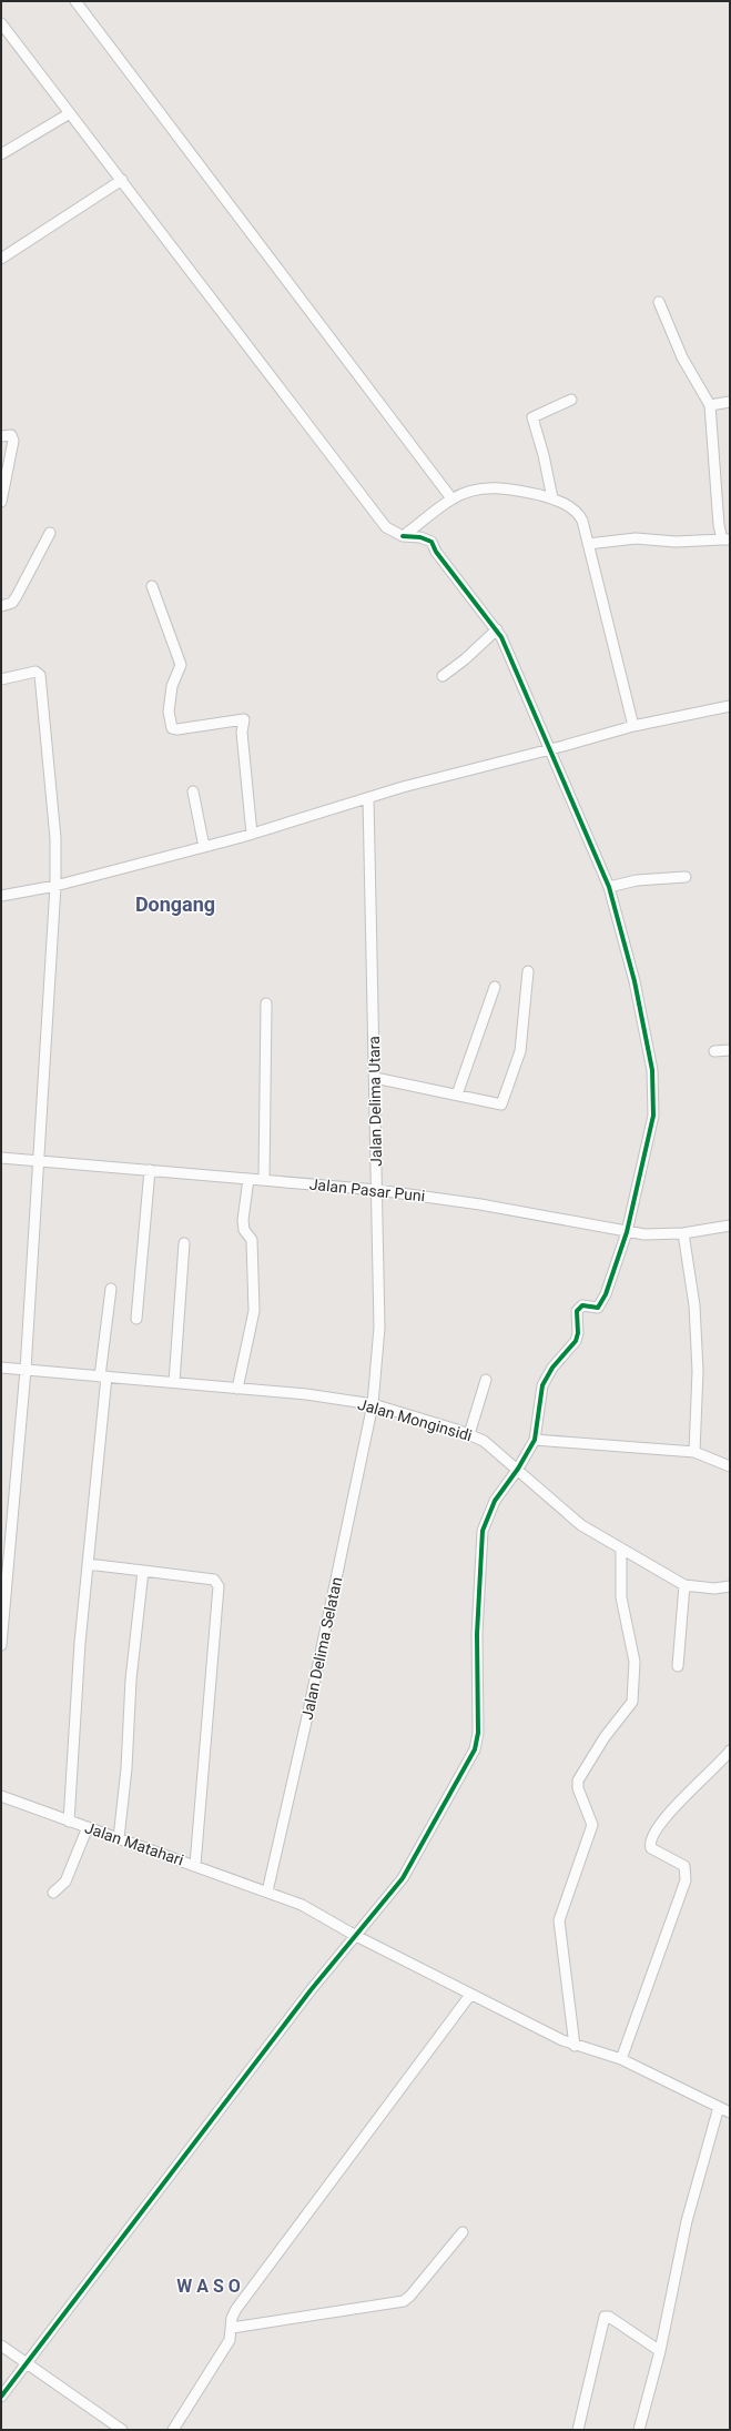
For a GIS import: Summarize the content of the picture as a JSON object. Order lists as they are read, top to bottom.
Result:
{
  "streets": {
    "street": [
      "Jalan Delima Utara",
      "Jalan Pasar Puni",
      "Jalan Monginsidi",
      "Jalan Delima Selatan",
      "Jalan Matahari"
    ]
  },
  "crossings": [
    ["Jalan Delima Utara", "Jalan Pasar Puni"],
    ["Jalan Delima Utara", "Jalan Monginsidi"],
    ["Jalan Delima Utara", "Jalan Delima Selatan"],
    ["Jalan Monginsidi", "Jalan Delima Selatan"],
    ["Jalan Delima Selatan", "Jalan Matahari"]
  ],
  "districts": ["Dongang", "W A S O"]
}
